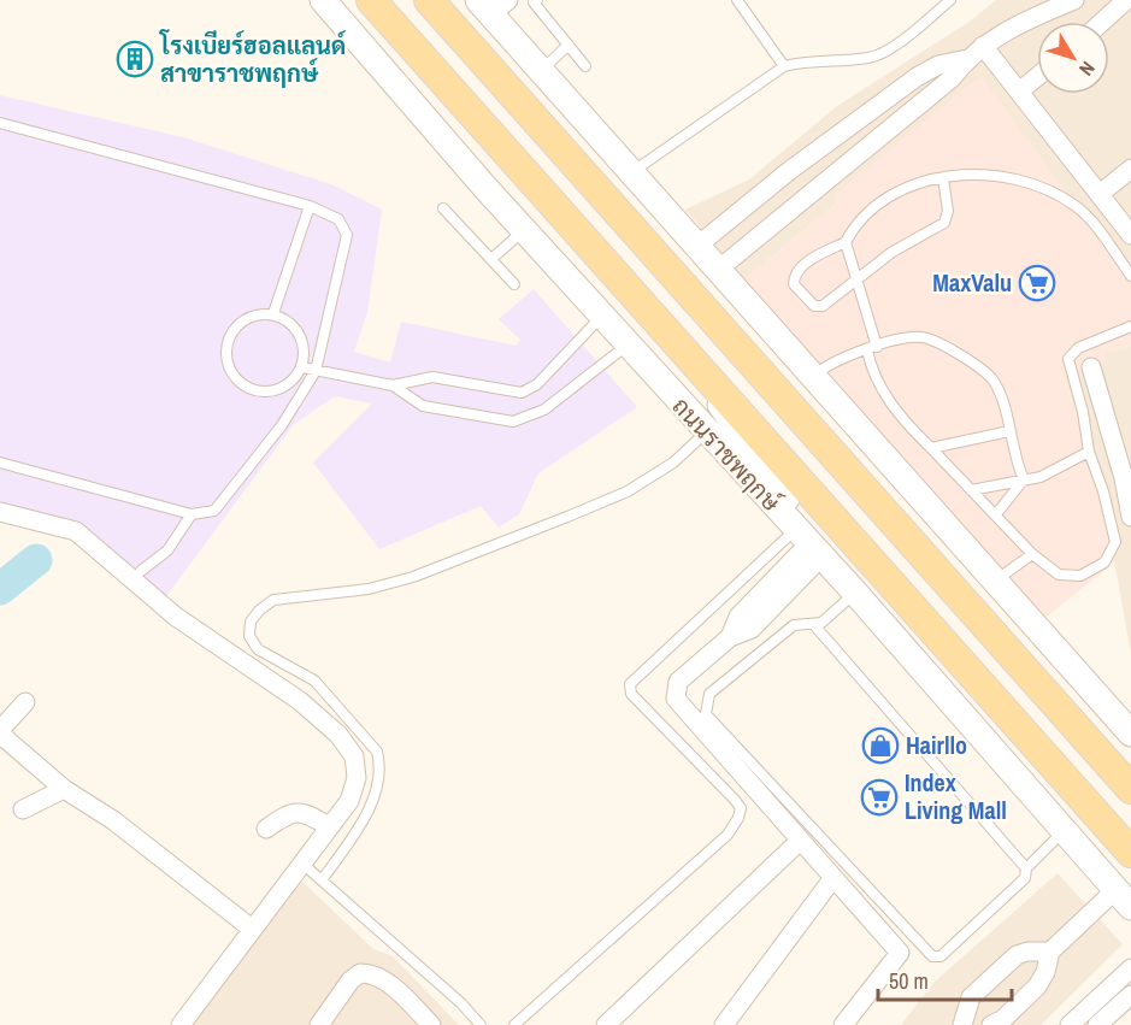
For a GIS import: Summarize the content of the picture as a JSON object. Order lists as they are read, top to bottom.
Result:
{
  "streets": {
    "main road": ["ถนนราชพฤกษ์"]
  },
  "places": {
    "building": ["โรงเบียร์ฮอลแลนด์ สาขาราชพฤกษ์"],
    "supermarket": ["MaxValu", "Index Living Mall"],
    "shop": ["Hairllo"]
  },
  "scale_bar": "50 m",
  "north": "bottom right"
}
